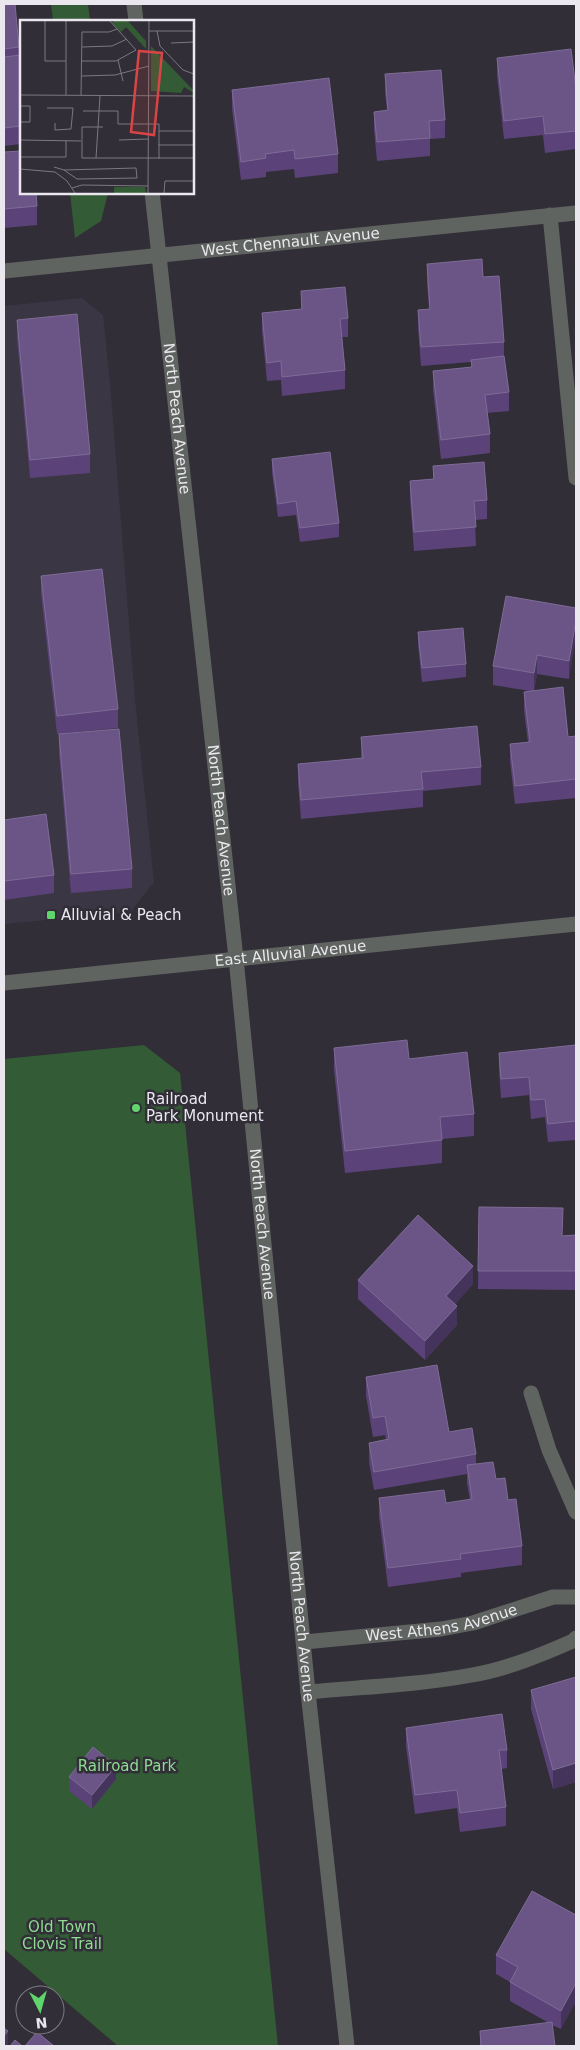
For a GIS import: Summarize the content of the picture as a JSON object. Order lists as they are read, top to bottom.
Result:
{
  "streets": {
    "street": [
      "West Chennault Avenue",
      "North Peach Avenue",
      "East Alluvial Avenue",
      "West Athens Avenue"
    ]
  },
  "crossings": [
    ["West Chennault Avenue", "North Peach Avenue"],
    ["North Peach Avenue", "East Alluvial Avenue"],
    ["North Peach Avenue", "West Athens Avenue"]
  ],
  "parks": ["Railroad Park", "Old Town Clovis Trail"],
  "places": {
    "transit": ["Alluvial & Peach"],
    "other": ["Railroad Park Monument"]
  },
  "north": "bottom"
}
